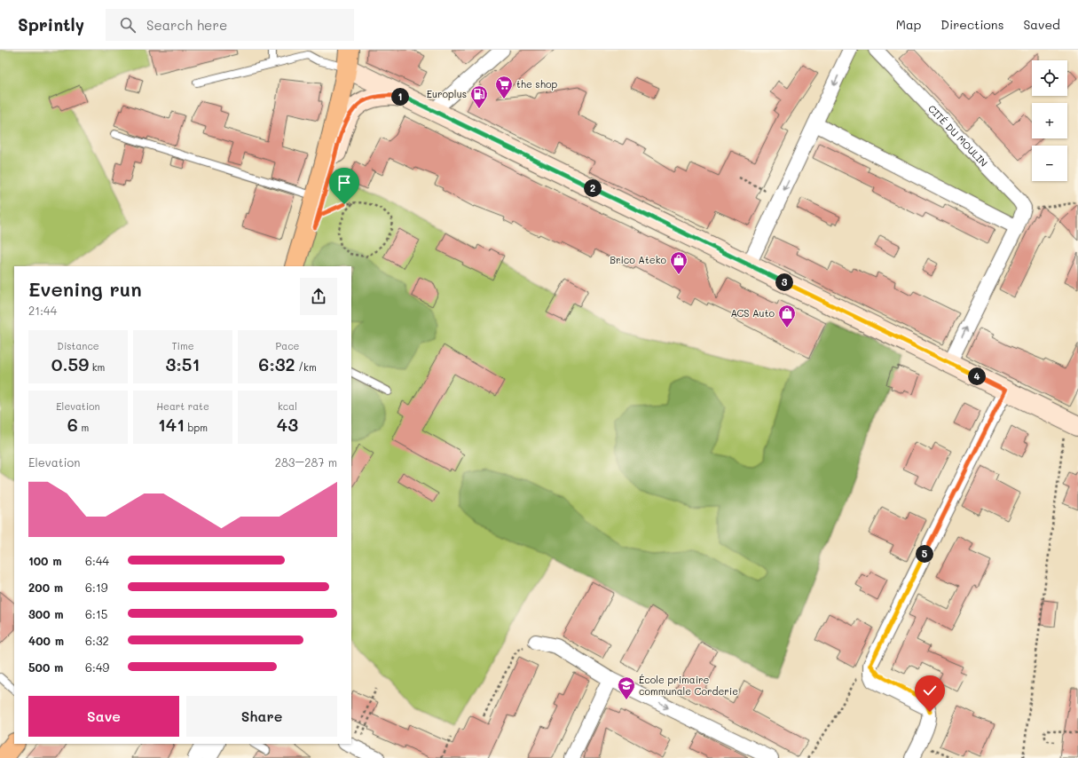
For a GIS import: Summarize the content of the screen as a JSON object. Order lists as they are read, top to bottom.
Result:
{
  "streets": {
    "street": ["CITÉ DU MOULIN"]
  },
  "places": {
    "supermarket": ["the shop"],
    "fuel station": ["Europlus"],
    "shop": ["Brico Ateko", "ACS Auto"],
    "school or university": ["École primaire communale Corderie"]
  },
  "page": {
    "header": "Sprintly",
    "search": "Search here",
    "nav": ["Map", "Directions", "Saved"],
    "map_buttons": ["+", "−"],
    "pins": [
      "1",
      "2",
      "3",
      "4",
      "5"
    ],
    "heading": ["Evening run", "21:44"],
    "stats": [
      ["Distance", "0.59 km"],
      ["Time", "3:51"],
      ["Pace", "6:32 /km"],
      ["Elevation", "6 m"],
      ["Heart rate", "141 bpm"],
      ["kcal", "43"]
    ],
    "chart": ["Elevation", "283–287 m"],
    "list": [
      {
        "name": "100 m",
        "note": "6:44"
      },
      {
        "name": "200 m",
        "note": "6:19"
      },
      {
        "name": "300 m",
        "note": "6:15"
      },
      {
        "name": "400 m",
        "note": "6:32"
      },
      {
        "name": "500 m",
        "note": "6:49"
      }
    ],
    "buttons": ["Save", "Share"]
  }
}
